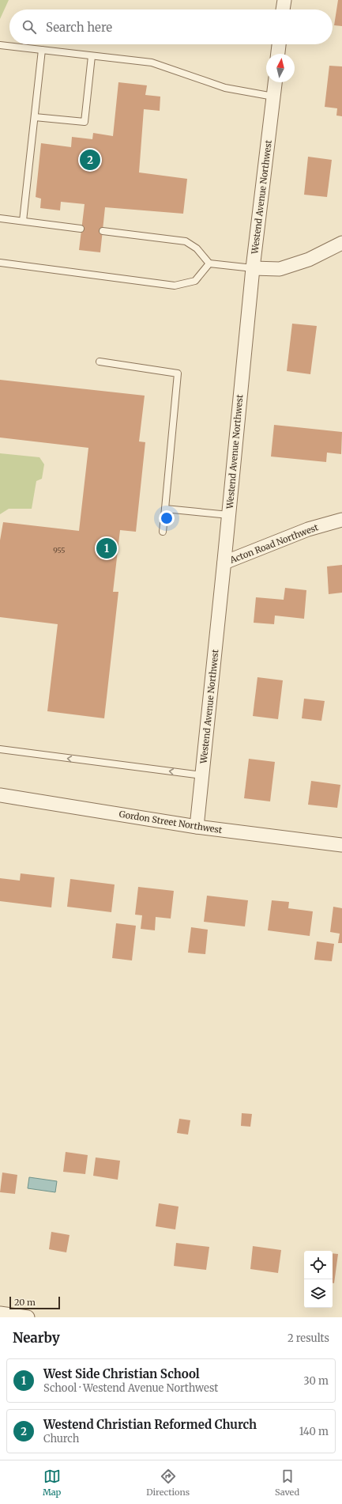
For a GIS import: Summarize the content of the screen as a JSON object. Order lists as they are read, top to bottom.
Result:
{
  "streets": {
    "street": ["Westend Avenue Northwest", "Acton Road Northwest", "Gordon Street Northwest"]
  },
  "crossings": [
    ["Westend Avenue Northwest", "Acton Road Northwest"],
    ["Westend Avenue Northwest", "Gordon Street Northwest"]
  ],
  "house_numbers": ["955"],
  "scale_bar": "20 m",
  "north": "top",
  "page": {
    "search": "Search here",
    "pins": ["2", "1"],
    "scale": "20 m",
    "heading": ["Nearby", "2 results"],
    "list": [
      {
        "mark": "1",
        "name": "West Side Christian School",
        "note": "School · Westend Avenue Northwest",
        "value": "30 m"
      },
      {
        "mark": "2",
        "name": "Westend Christian Reformed Church",
        "note": "Church",
        "value": "140 m"
      }
    ],
    "nav": ["Map", "Directions", "Saved"]
  }
}
